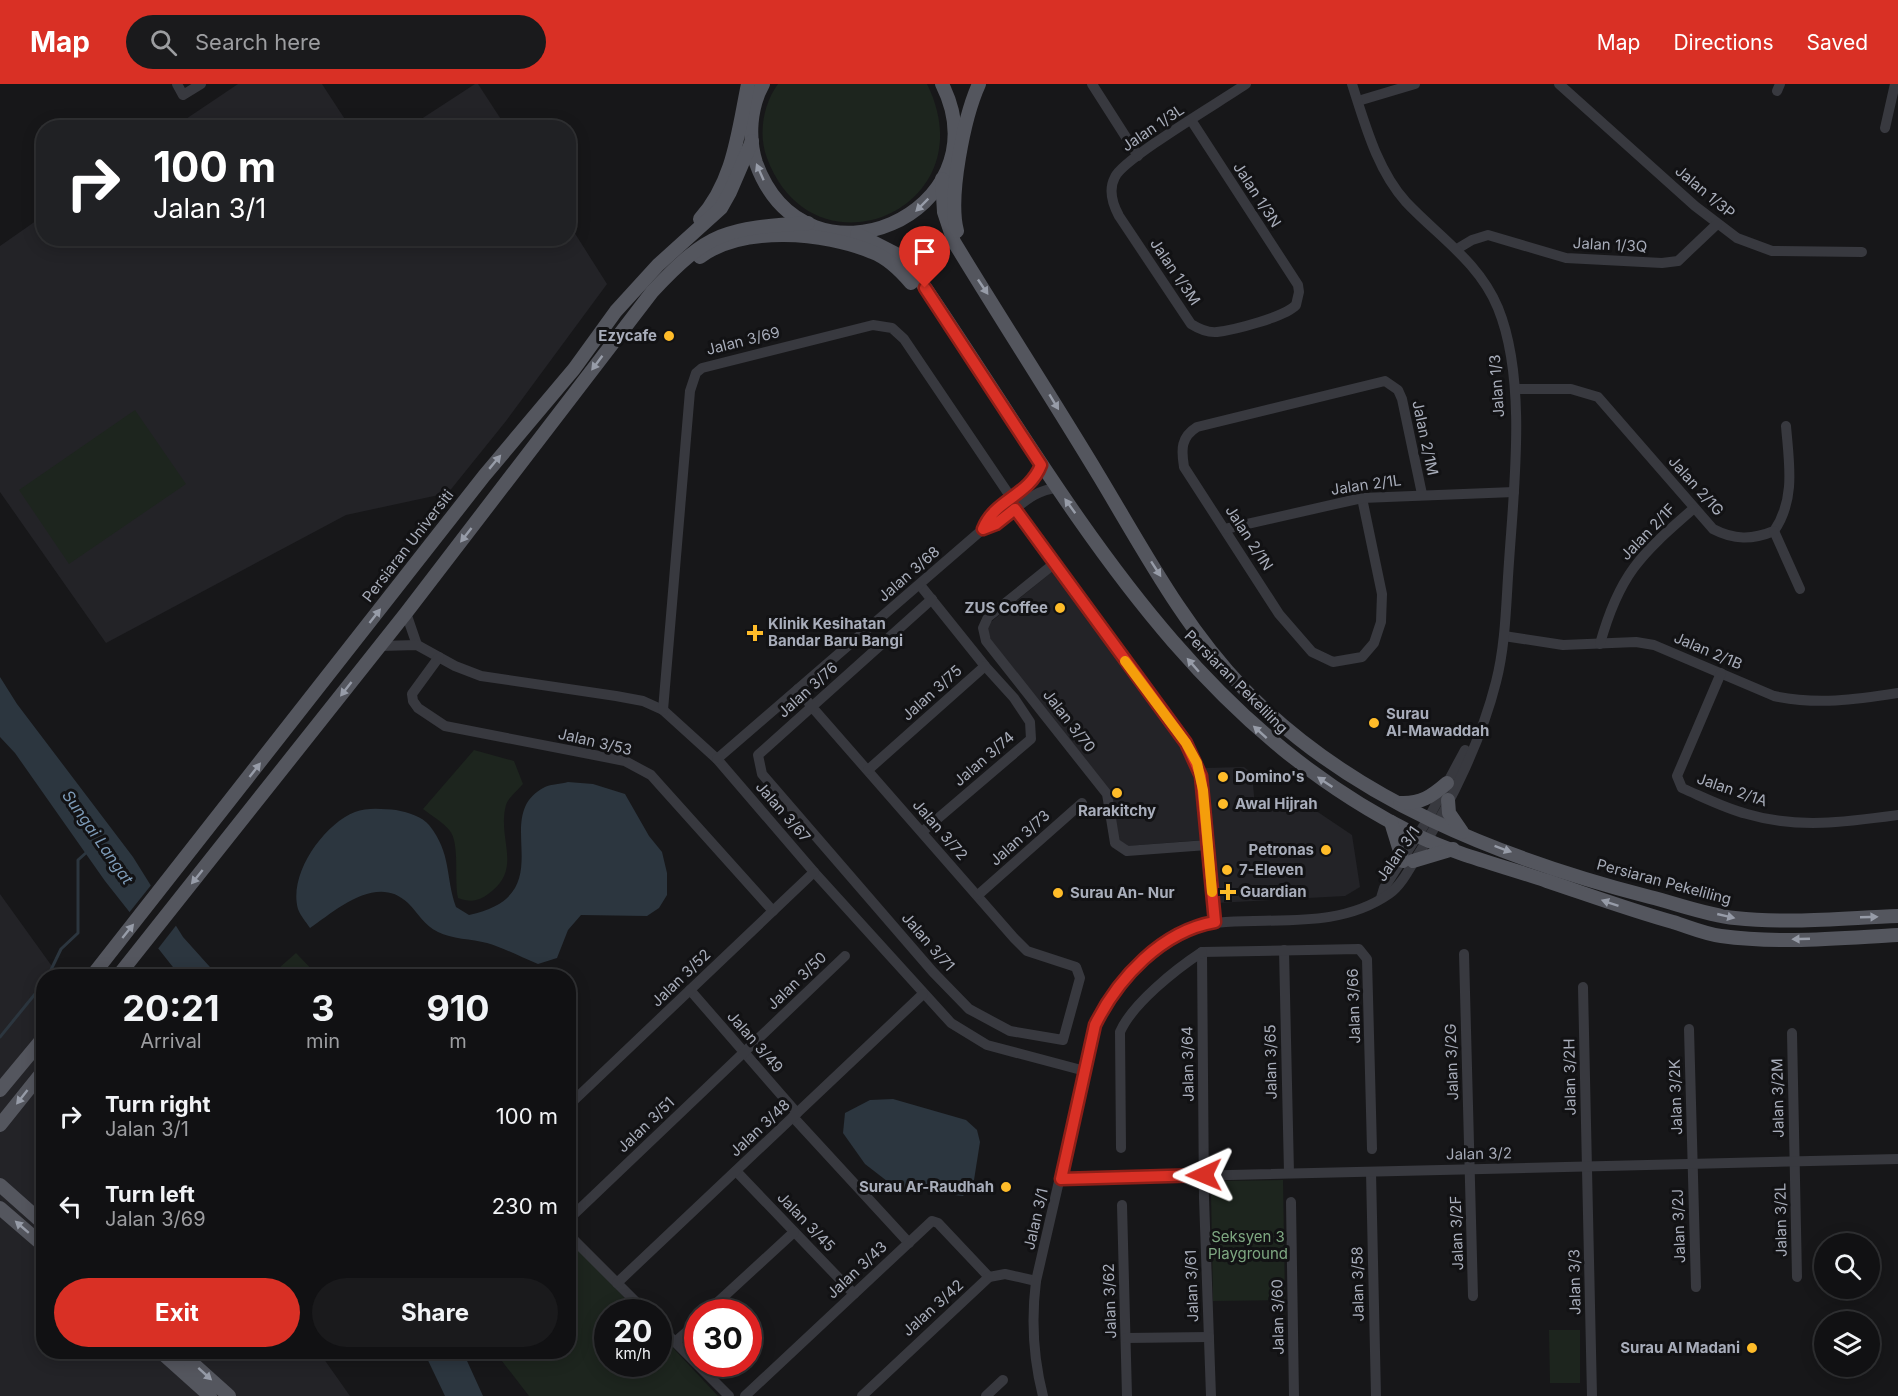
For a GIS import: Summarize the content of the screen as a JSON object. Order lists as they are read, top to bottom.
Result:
{
  "streets": {
    "main road": ["Persiaran Universiti", "Persiaran Pekeliling"],
    "street": [
      "Jalan 1/3L",
      "Jalan 1/3P",
      "Jalan 1/3N",
      "Jalan 1/3Q",
      "Jalan 1/3M",
      "Jalan 3/69",
      "Jalan 1/3",
      "Jalan 2/1M",
      "Jalan 2/1L",
      "Jalan 2/1G",
      "Jalan 2/1F",
      "Jalan 2/1N",
      "Jalan 3/68",
      "Jalan 2/1B",
      "Jalan 3/76",
      "Jalan 3/75",
      "Jalan 3/70",
      "Jalan 3/53",
      "Jalan 3/74",
      "Jalan 2/1A",
      "Jalan 3/67",
      "Jalan 3/72",
      "Jalan 3/73",
      "Jalan 3/1",
      "Jalan 3/71",
      "Jalan 3/52",
      "Jalan 3/50",
      "Jalan 3/66",
      "Jalan 3/49",
      "Jalan 3/65",
      "Jalan 3/2G",
      "Jalan 3/64",
      "Jalan 3/2H",
      "Jalan 3/2K",
      "Jalan 3/2M",
      "Jalan 3/51",
      "Jalan 3/48",
      "Jalan 3/2",
      "Jalan 3/2L",
      "Jalan 3/45",
      "Jalan 3/2J",
      "Jalan 3/2F",
      "Jalan 3/43",
      "Jalan 3/3",
      "Jalan 3/58",
      "Jalan 3/61",
      "Jalan 3/62",
      "Jalan 3/42",
      "Jalan 3/60"
    ]
  },
  "crossings": [
    ["Jalan 1/3L", "Jalan 1/3N"],
    ["Jalan 1/3L", "Jalan 1/3M"],
    ["Jalan 1/3P", "Jalan 1/3Q"],
    ["Jalan 1/3N", "Jalan 1/3M"],
    ["Jalan 1/3Q", "Jalan 1/3"],
    ["Jalan 3/69", "Jalan 3/68"],
    ["Jalan 3/69", "Jalan 3/70"],
    ["Jalan 3/69", "Jalan 3/67"],
    ["Jalan 3/69", "Jalan 3/1"],
    ["Jalan 1/3", "Jalan 2/1L"],
    ["Jalan 1/3", "Jalan 2/1G"],
    ["Jalan 1/3", "Jalan 2/1B"],
    ["Jalan 1/3", "Persiaran Pekeliling"],
    ["Jalan 1/3", "Jalan 3/1"],
    ["Jalan 2/1M", "Jalan 2/1L"],
    ["Jalan 2/1M", "Jalan 2/1N"],
    ["Jalan 2/1L", "Jalan 2/1N"],
    ["Jalan 2/1G", "Jalan 2/1F"],
    ["Jalan 2/1F", "Jalan 2/1B"],
    ["Jalan 3/68", "Persiaran Pekeliling"],
    ["Jalan 3/68", "Jalan 3/67"],
    ["Jalan 3/68", "Jalan 3/72"],
    ["Jalan 2/1B", "Jalan 2/1A"],
    ["Persiaran Pekeliling", "Jalan 3/1"],
    ["Jalan 3/76", "Jalan 3/72"],
    ["Jalan 3/76", "Jalan 3/71"],
    ["Jalan 3/75", "Jalan 3/74"],
    ["Jalan 3/75", "Jalan 3/72"],
    ["Jalan 3/53", "Jalan 3/67"],
    ["Jalan 3/53", "Jalan 3/52"],
    ["Jalan 3/74", "Jalan 3/72"],
    ["Jalan 3/67", "Jalan 3/1"],
    ["Jalan 3/67", "Jalan 3/52"],
    ["Jalan 3/67", "Jalan 3/48"],
    ["Jalan 3/72", "Jalan 3/73"],
    ["Jalan 3/72", "Jalan 3/71"],
    ["Jalan 3/1", "Jalan 3/2"],
    ["Jalan 3/52", "Jalan 3/49"],
    ["Jalan 3/50", "Jalan 3/49"],
    ["Jalan 3/50", "Jalan 3/51"],
    ["Jalan 3/66", "Jalan 3/65"],
    ["Jalan 3/66", "Jalan 3/64"],
    ["Jalan 3/49", "Jalan 3/51"],
    ["Jalan 3/49", "Jalan 3/48"],
    ["Jalan 3/49", "Jalan 3/43"],
    ["Jalan 3/65", "Jalan 3/2"],
    ["Jalan 3/2G", "Jalan 3/2"],
    ["Jalan 3/2G", "Jalan 3/2F"],
    ["Jalan 3/64", "Jalan 3/2"],
    ["Jalan 3/64", "Jalan 3/61"],
    ["Jalan 3/2H", "Jalan 3/2"],
    ["Jalan 3/2H", "Jalan 3/3"],
    ["Jalan 3/2K", "Jalan 3/2"],
    ["Jalan 3/2K", "Jalan 3/2J"],
    ["Jalan 3/2M", "Jalan 3/2"],
    ["Jalan 3/2M", "Jalan 3/2L"],
    ["Jalan 3/48", "Jalan 3/45"],
    ["Jalan 3/2", "Jalan 3/2L"],
    ["Jalan 3/2", "Jalan 3/2J"],
    ["Jalan 3/2", "Jalan 3/2F"],
    ["Jalan 3/2", "Jalan 3/3"],
    ["Jalan 3/2", "Jalan 3/58"],
    ["Jalan 3/2", "Jalan 3/61"],
    ["Jalan 3/45", "Jalan 3/43"],
    ["Jalan 3/43", "Jalan 3/42"]
  ],
  "water": ["Sungai Langat"],
  "parks": ["Seksyen 3 Playground"],
  "places": {
    "other": [
      "Ezycafe",
      "ZUS Coffee",
      "Surau Al-Mawaddah",
      "Domino's",
      "Rarakitchy",
      "Awal Hijrah",
      "Petronas",
      "7-Eleven",
      "Surau An- Nur",
      "Surau Ar-Raudhah",
      "Surau Al Madani"
    ],
    "health": ["Klinik Kesihatan Bandar Baru Bangi", "Guardian"]
  },
  "page": {
    "header": "Map",
    "search": "Search here",
    "nav": ["Map", "Directions", "Saved"],
    "turn": ["100 m", "Jalan 3/1"],
    "eta": [
      "20:21",
      "Arrival",
      "3",
      "min",
      "910",
      "m"
    ],
    "list": [
      {
        "name": "Turn right",
        "note": "Jalan 3/1",
        "value": "100 m"
      },
      {
        "name": "Turn left",
        "note": "Jalan 3/69",
        "value": "230 m"
      }
    ],
    "buttons": ["Exit", "Share"],
    "speed": "20 km/h",
    "limit": "30"
  }
}
